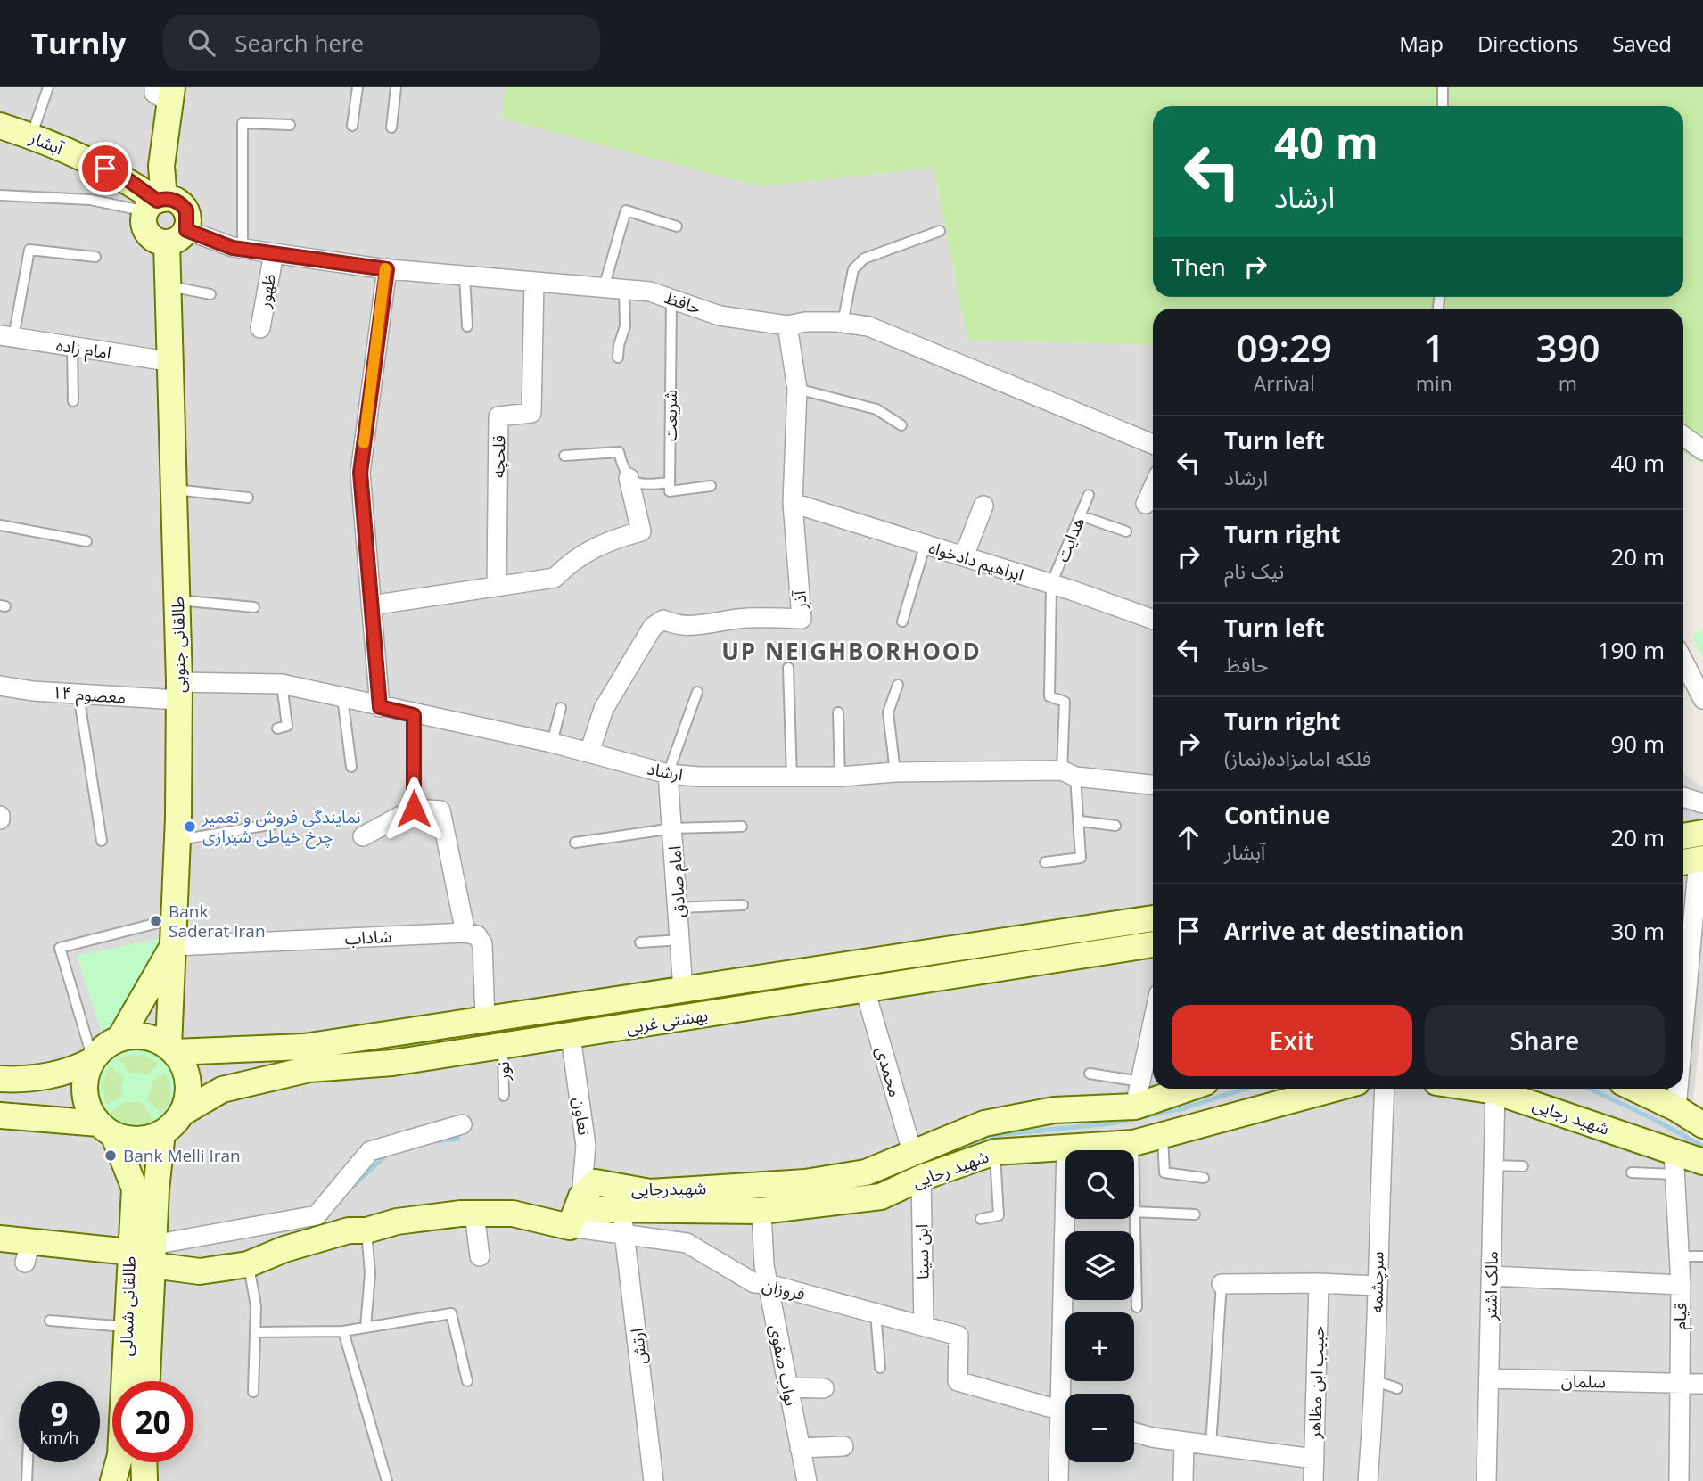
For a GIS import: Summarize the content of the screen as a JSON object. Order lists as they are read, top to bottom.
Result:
{
  "streets": {
    "street": [
      "آبشار",
      "ظهور",
      "حافظ",
      "امام زاده",
      "قلحچه",
      "ابراهیم دادخواه",
      "آذر",
      "طالقانی جنوبی",
      "۱۴ معصوم",
      "ارشاد",
      "امام صادق",
      "شاداب",
      "بهشتی غربی",
      "محمدی",
      "تعاون",
      "شهید رجایی",
      "شهیدرجایی",
      "ابن سینا",
      "سرچشمه",
      "مالک اشتر",
      "فروزان",
      "طالقانی شمالی",
      "قیام",
      "ارتش",
      "نواب صفوی",
      "سلمان",
      "حبیب ابن مظاهر"
    ],
    "lane": ["شریعت", "هدایت", "نور"]
  },
  "crossings": [
    ["آبشار", "حافظ"],
    ["آبشار", "طالقانی جنوبی"],
    ["ظهور", "حافظ"],
    ["حافظ", "شریعت"],
    ["حافظ", "قلحچه"],
    ["حافظ", "آذر"],
    ["حافظ", "طالقانی جنوبی"],
    ["امام زاده", "طالقانی جنوبی"],
    ["هدایت", "ابراهیم دادخواه"],
    ["ابراهیم دادخواه", "آذر"],
    ["آذر", "ارشاد"],
    ["طالقانی جنوبی", "۱۴ معصوم"],
    ["طالقانی جنوبی", "ارشاد"],
    ["طالقانی جنوبی", "شاداب"],
    ["طالقانی جنوبی", "بهشتی غربی"],
    ["طالقانی جنوبی", "طالقانی شمالی"],
    ["۱۴ معصوم", "ارشاد"],
    ["ارشاد", "امام صادق"],
    ["امام صادق", "بهشتی غربی"],
    ["بهشتی غربی", "نور"],
    ["بهشتی غربی", "محمدی"],
    ["بهشتی غربی", "تعاون"],
    ["بهشتی غربی", "طالقانی شمالی"],
    ["محمدی", "شهیدرجایی"],
    ["تعاون", "شهید رجایی"],
    ["تعاون", "شهیدرجایی"],
    ["شهید رجایی", "شهیدرجایی"],
    ["شهید رجایی", "ابن سینا"],
    ["شهید رجایی", "قیام"],
    ["شهید رجایی", "ارتش"],
    ["شهید رجایی", "نواب صفوی"],
    ["ابن سینا", "فروزان"],
    ["مالک اشتر", "سلمان"],
    ["فروزان", "ارتش"],
    ["فروزان", "نواب صفوی"],
    ["قیام", "سلمان"]
  ],
  "districts": ["UP NEIGHBORHOOD"],
  "places": ["نمایندگی فروش و تعمیر چرخ خیاطی شیرازی", "Bank Saderat Iran", "Bank Melli Iran"],
  "page": {
    "header": "Turnly",
    "search": "Search here",
    "nav": ["Map", "Directions", "Saved"],
    "turn": ["40 m", "ارشاد"],
    "then": "Then",
    "eta": [
      "09:29",
      "Arrival",
      "1",
      "min",
      "390",
      "m"
    ],
    "list": [
      {
        "name": "Turn left",
        "note": "ارشاد",
        "value": "40 m"
      },
      {
        "name": "Turn right",
        "note": "نیک نام",
        "value": "20 m"
      },
      {
        "name": "Turn left",
        "note": "حافظ",
        "value": "190 m"
      },
      {
        "name": "Turn right",
        "note": "فلکه امامزاده(نماز)",
        "value": "90 m"
      },
      {
        "name": "Continue",
        "note": "آبشار",
        "value": "20 m"
      },
      {
        "name": "Arrive at destination",
        "value": "30 m"
      }
    ],
    "buttons": ["Exit", "Share"],
    "map_buttons": ["+", "−"],
    "speed": "9 km/h",
    "limit": "20"
  }
}
